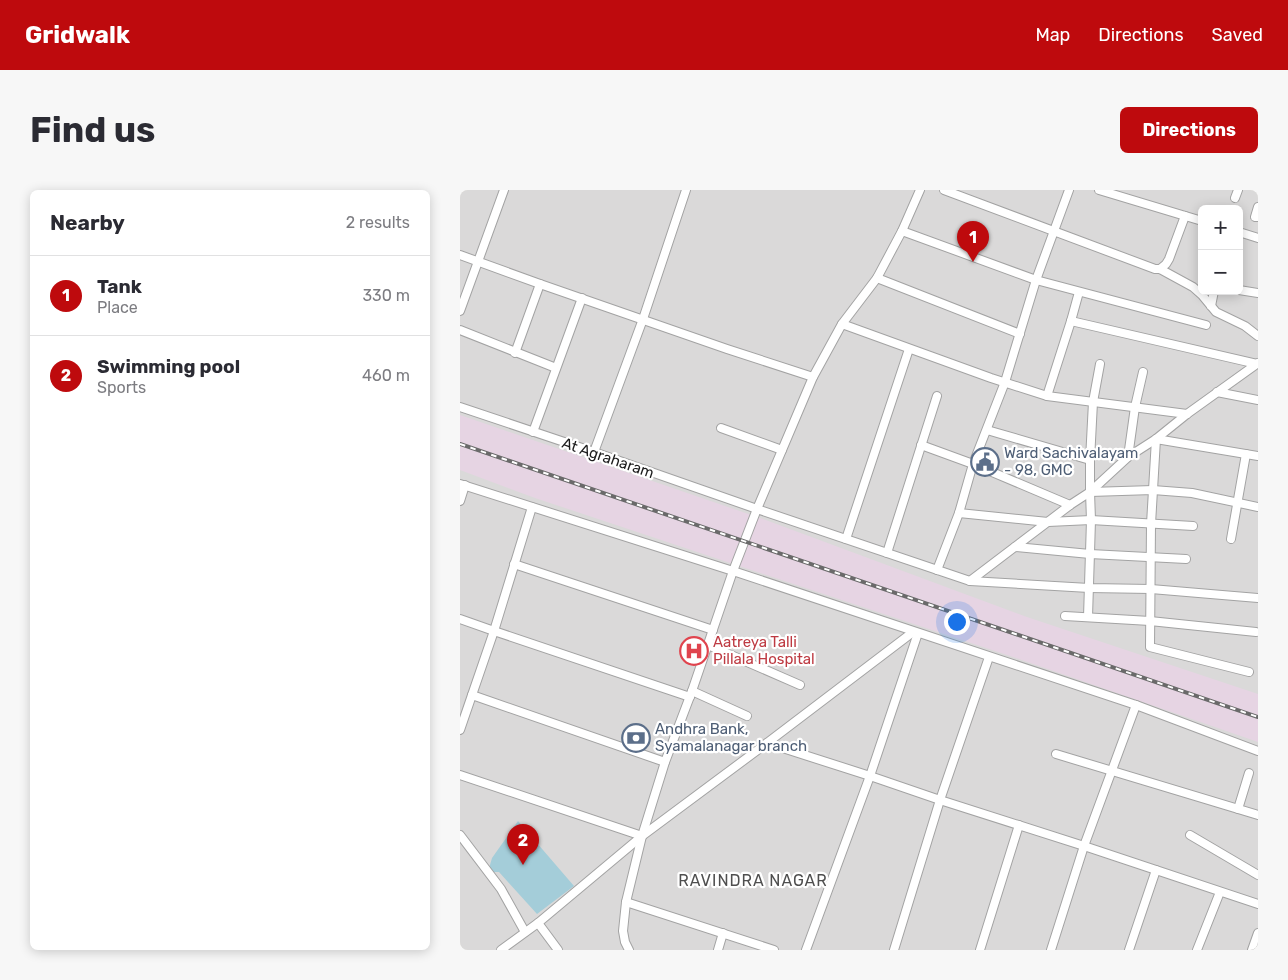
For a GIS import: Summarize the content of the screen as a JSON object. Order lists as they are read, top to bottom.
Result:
{
  "streets": {
    "street": ["At Agraharam"]
  },
  "districts": ["RAVINDRA NAGAR"],
  "places": {
    "public building": ["Ward Sachivalayam - 98, GMC"],
    "hospital": ["Aatreya Talli Pillala Hospital"],
    "bank": ["Andhra Bank, Syamalanagar branch"]
  },
  "page": {
    "header": "Gridwalk",
    "nav": ["Map", "Directions", "Saved"],
    "buttons": "Directions",
    "title": "Find us",
    "heading": ["Nearby", "2 results"],
    "map_buttons": ["+", "−"],
    "pins": ["1", "2"],
    "list": [
      {
        "mark": "1",
        "name": "Tank",
        "note": "Place",
        "value": "330 m"
      },
      {
        "mark": "2",
        "name": "Swimming pool",
        "note": "Sports",
        "value": "460 m"
      }
    ]
  }
}
